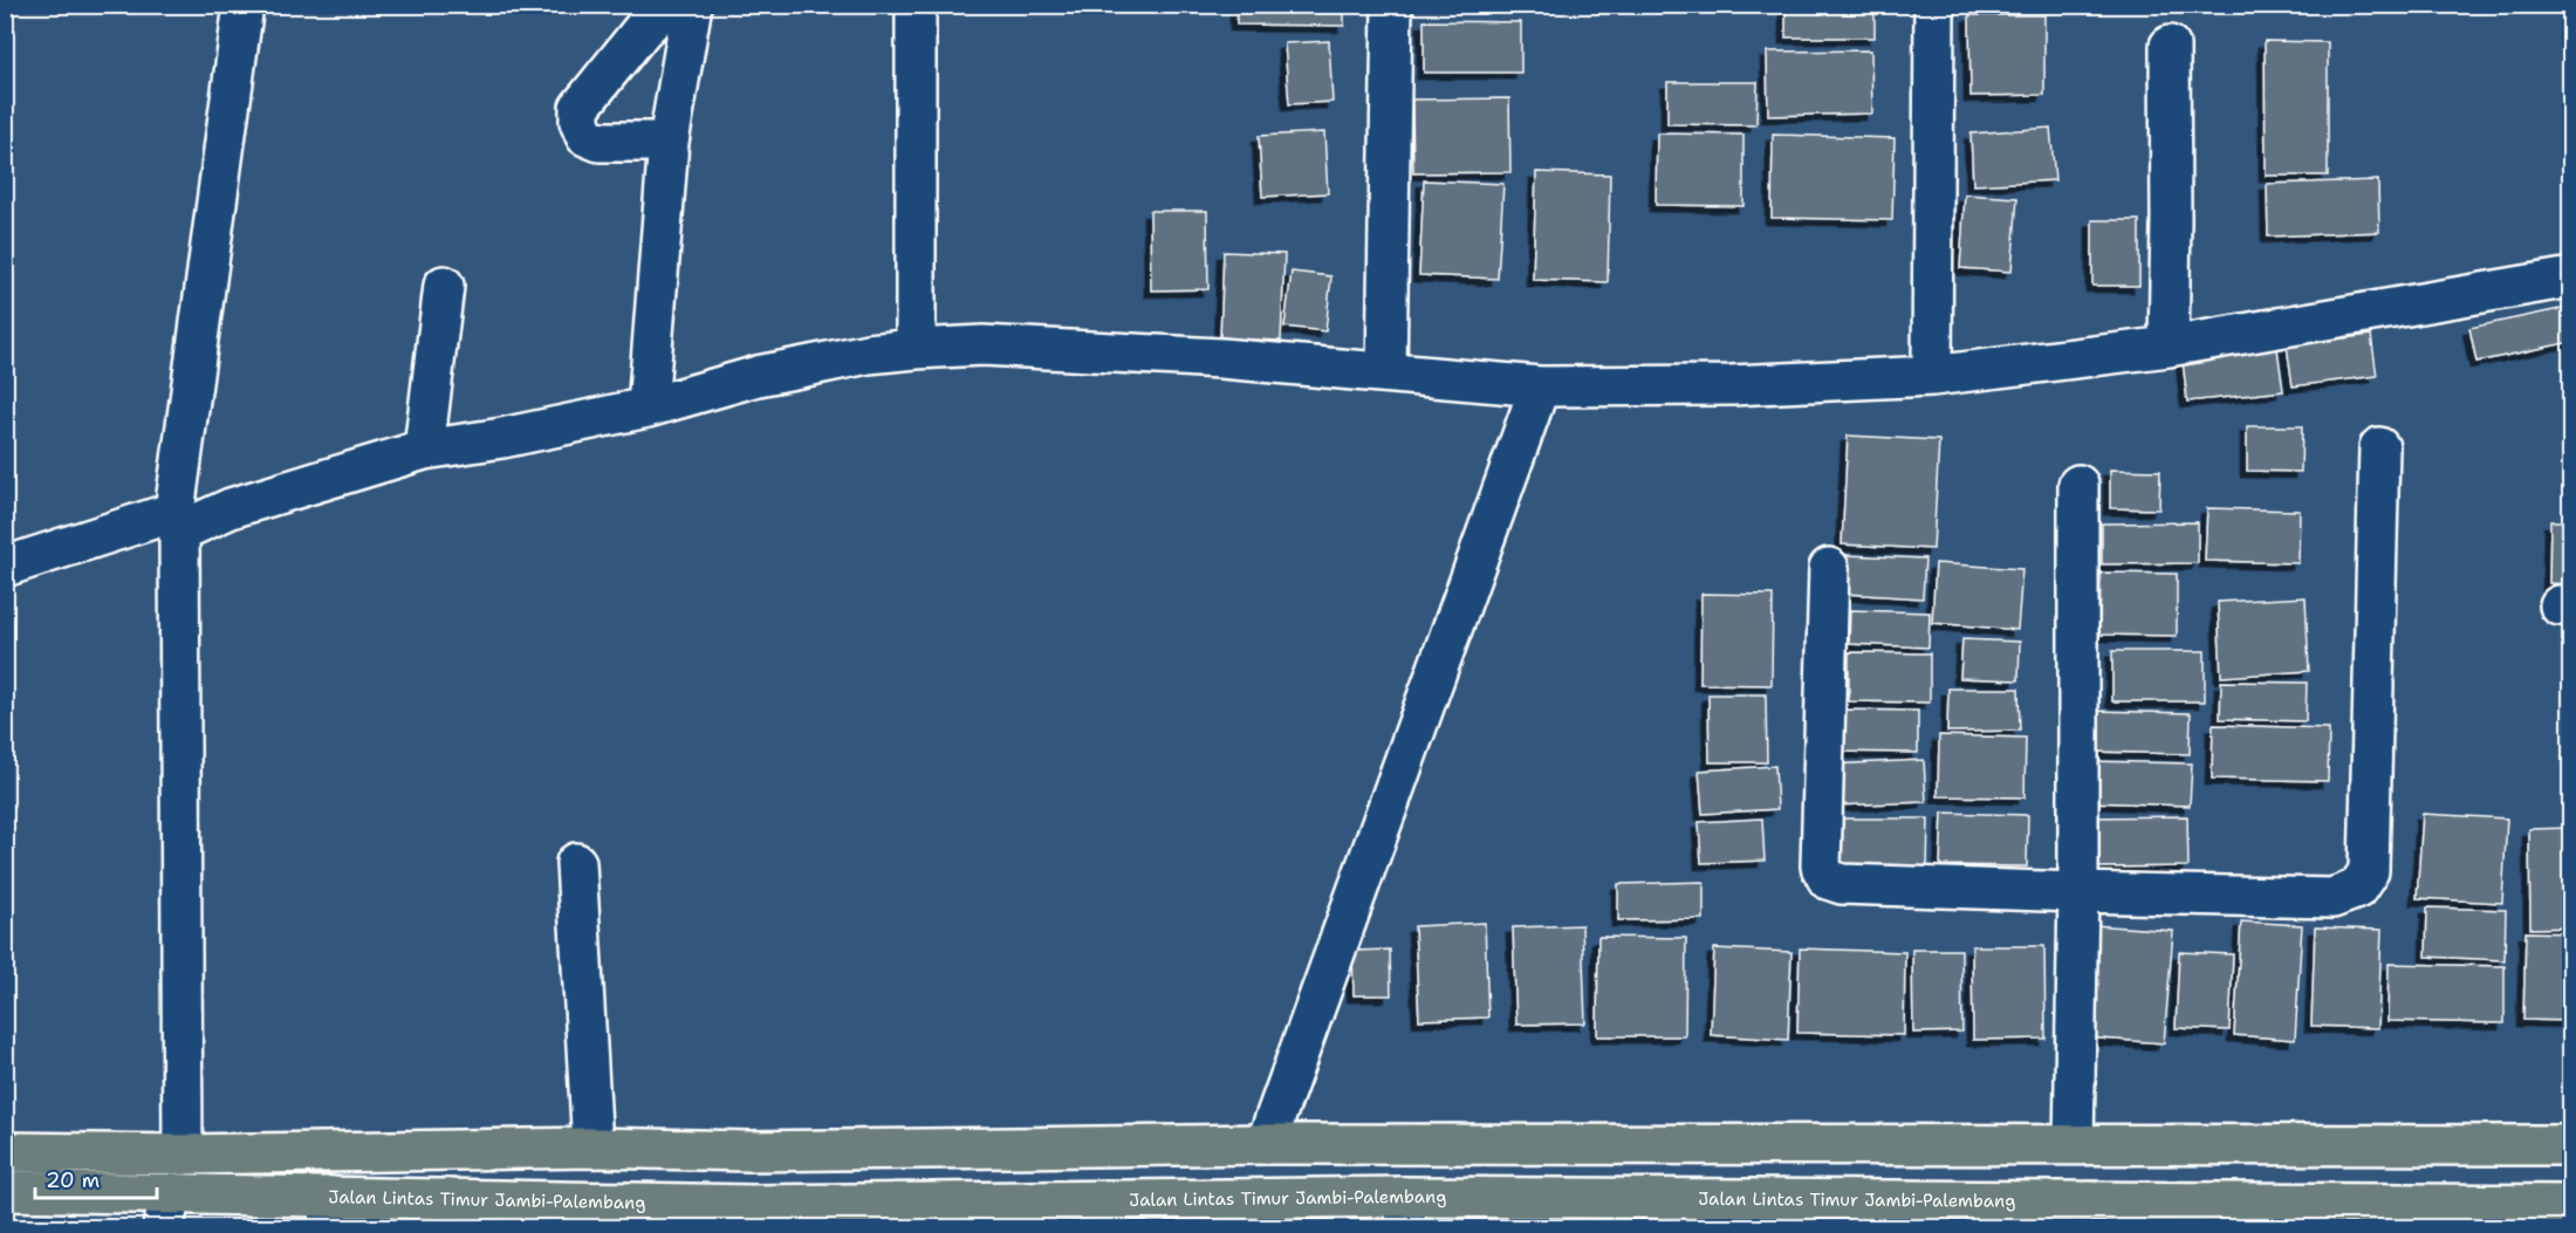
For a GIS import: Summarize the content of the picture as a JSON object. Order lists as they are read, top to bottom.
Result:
{
  "streets": {
    "highway": ["Jalan Lintas Timur Jambi-Palembang"]
  },
  "scale_bar": "20 m"
}
